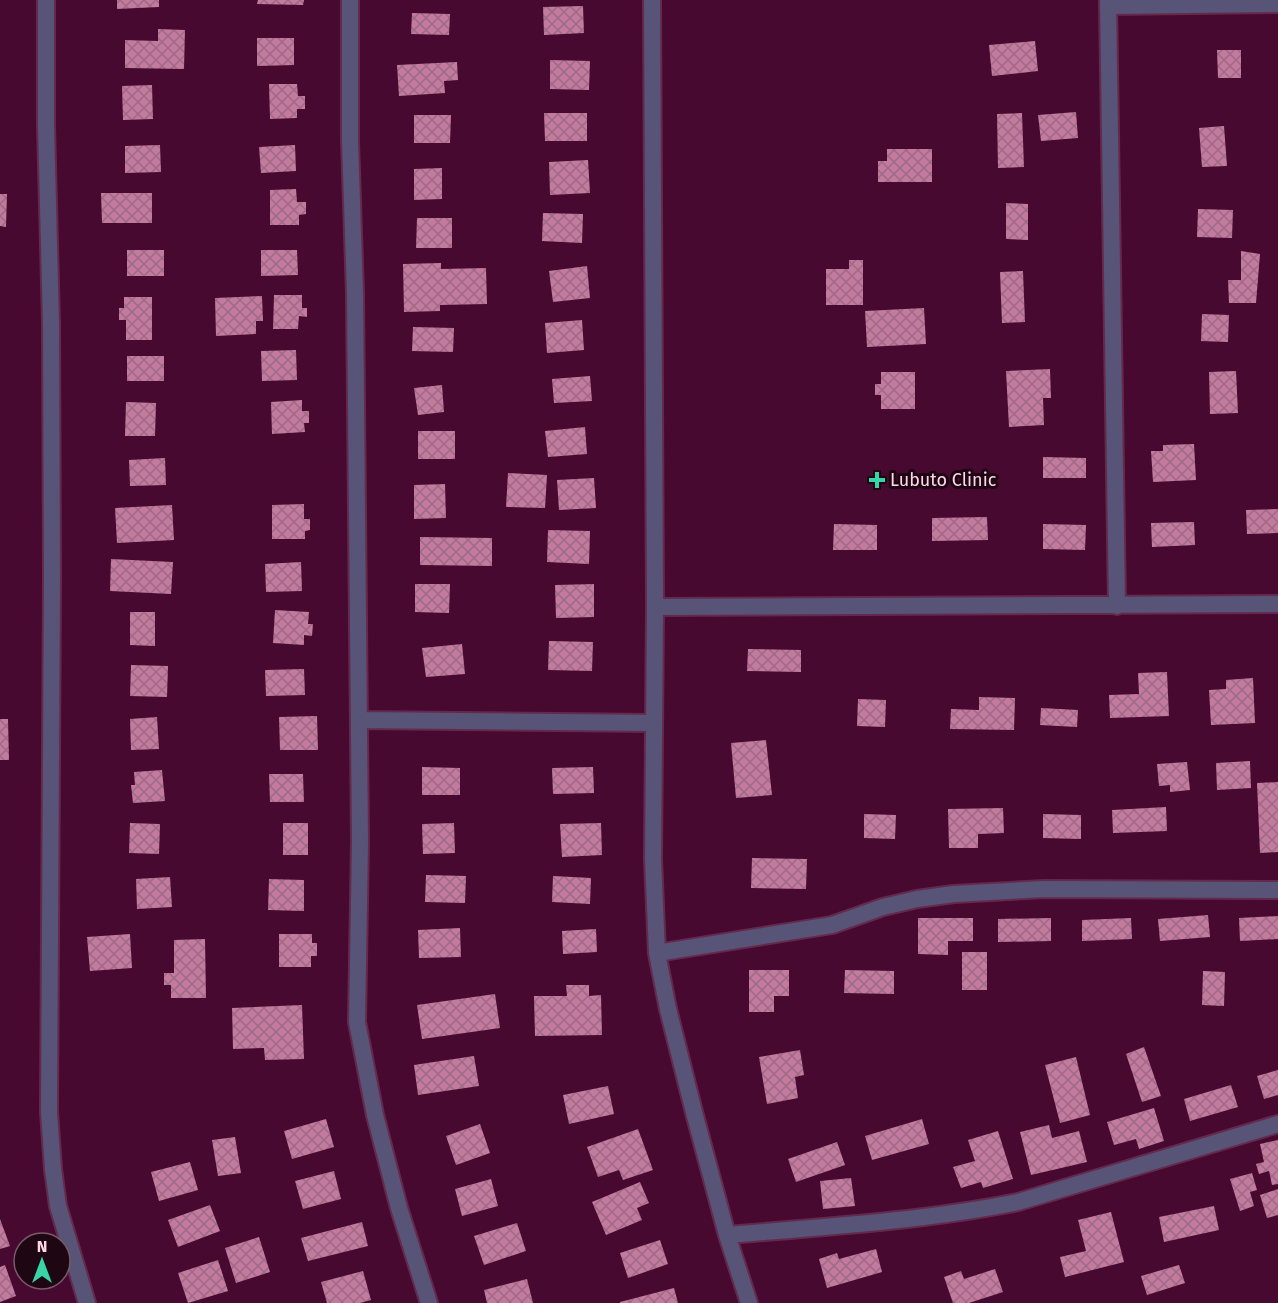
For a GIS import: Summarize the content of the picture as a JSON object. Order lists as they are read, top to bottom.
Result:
{
  "places": {
    "health": ["Lubuto Clinic"]
  },
  "north": "top"
}
